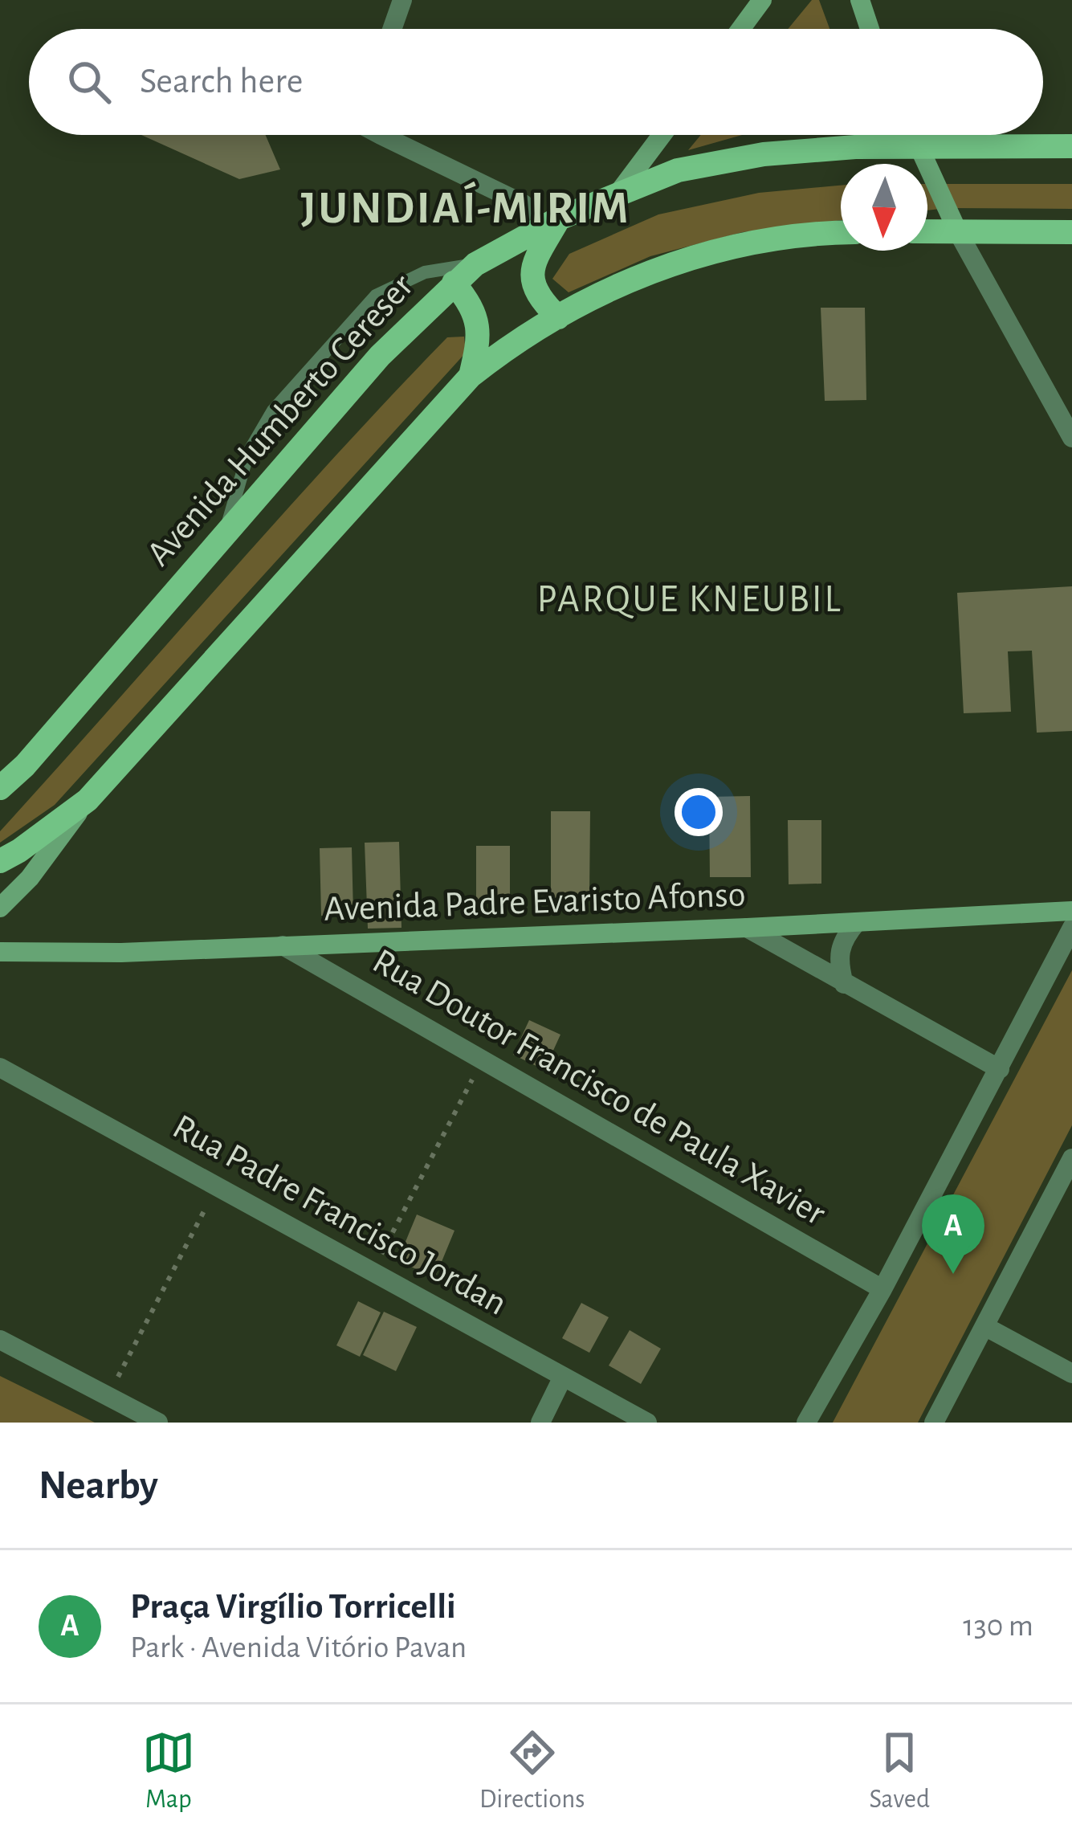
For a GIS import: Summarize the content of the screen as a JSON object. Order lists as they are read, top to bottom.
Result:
{
  "streets": {
    "main road": ["Avenida Humberto Cereser"],
    "street": ["Avenida Padre Evaristo Afonso", "Rua Doutor Francisco de Paula Xavier", "Rua Padre Francisco Jordan"]
  },
  "crossings": [
    ["Avenida Padre Evaristo Afonso", "Rua Doutor Francisco de Paula Xavier"]
  ],
  "districts": ["JUNDIAÍ-MIRIM", "PARQUE KNEUBIL"],
  "north": "bottom",
  "page": {
    "search": "Search here",
    "pins": "A",
    "heading": "Nearby",
    "list": [
      {
        "mark": "A",
        "name": "Praça Virgílio Torricelli",
        "note": "Park · Avenida Vitório Pavan",
        "value": "130 m"
      }
    ],
    "nav": ["Map", "Directions", "Saved"]
  }
}
